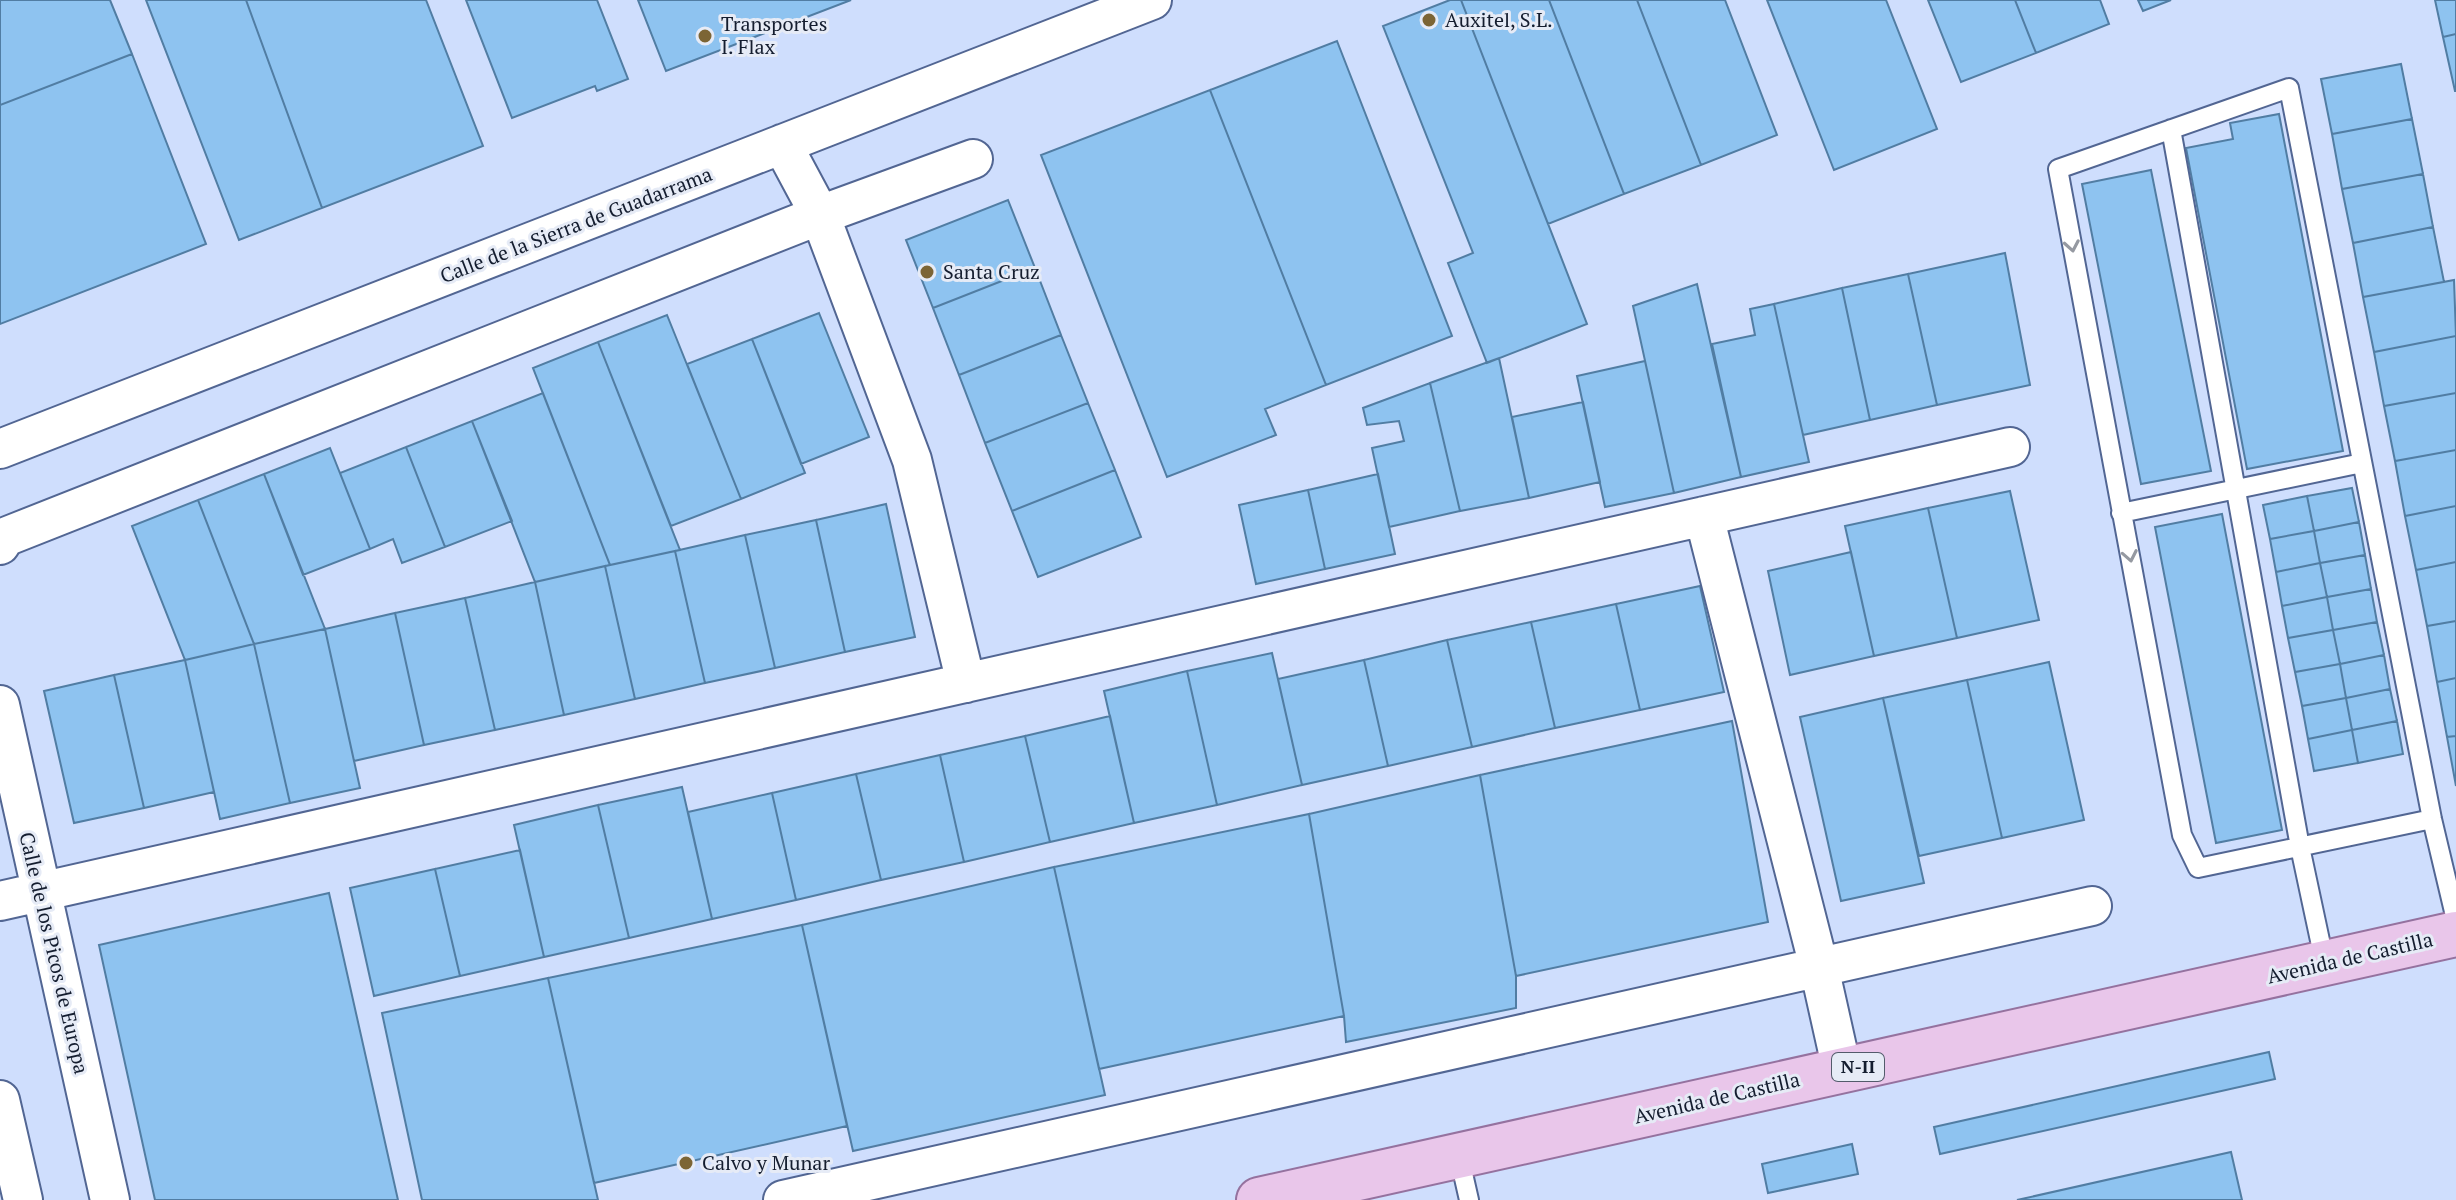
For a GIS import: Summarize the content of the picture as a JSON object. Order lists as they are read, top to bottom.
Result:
{
  "streets": {
    "main road": ["Avenida de Castilla", "N-II"],
    "street": ["Calle de la Sierra de Guadarrama", "Calle de los Picos de Europa"]
  },
  "places": [
    "Auxitel, S.L.",
    "Transportes I. Flax",
    "Santa Cruz",
    "Calvo y Munar"
  ]
}
